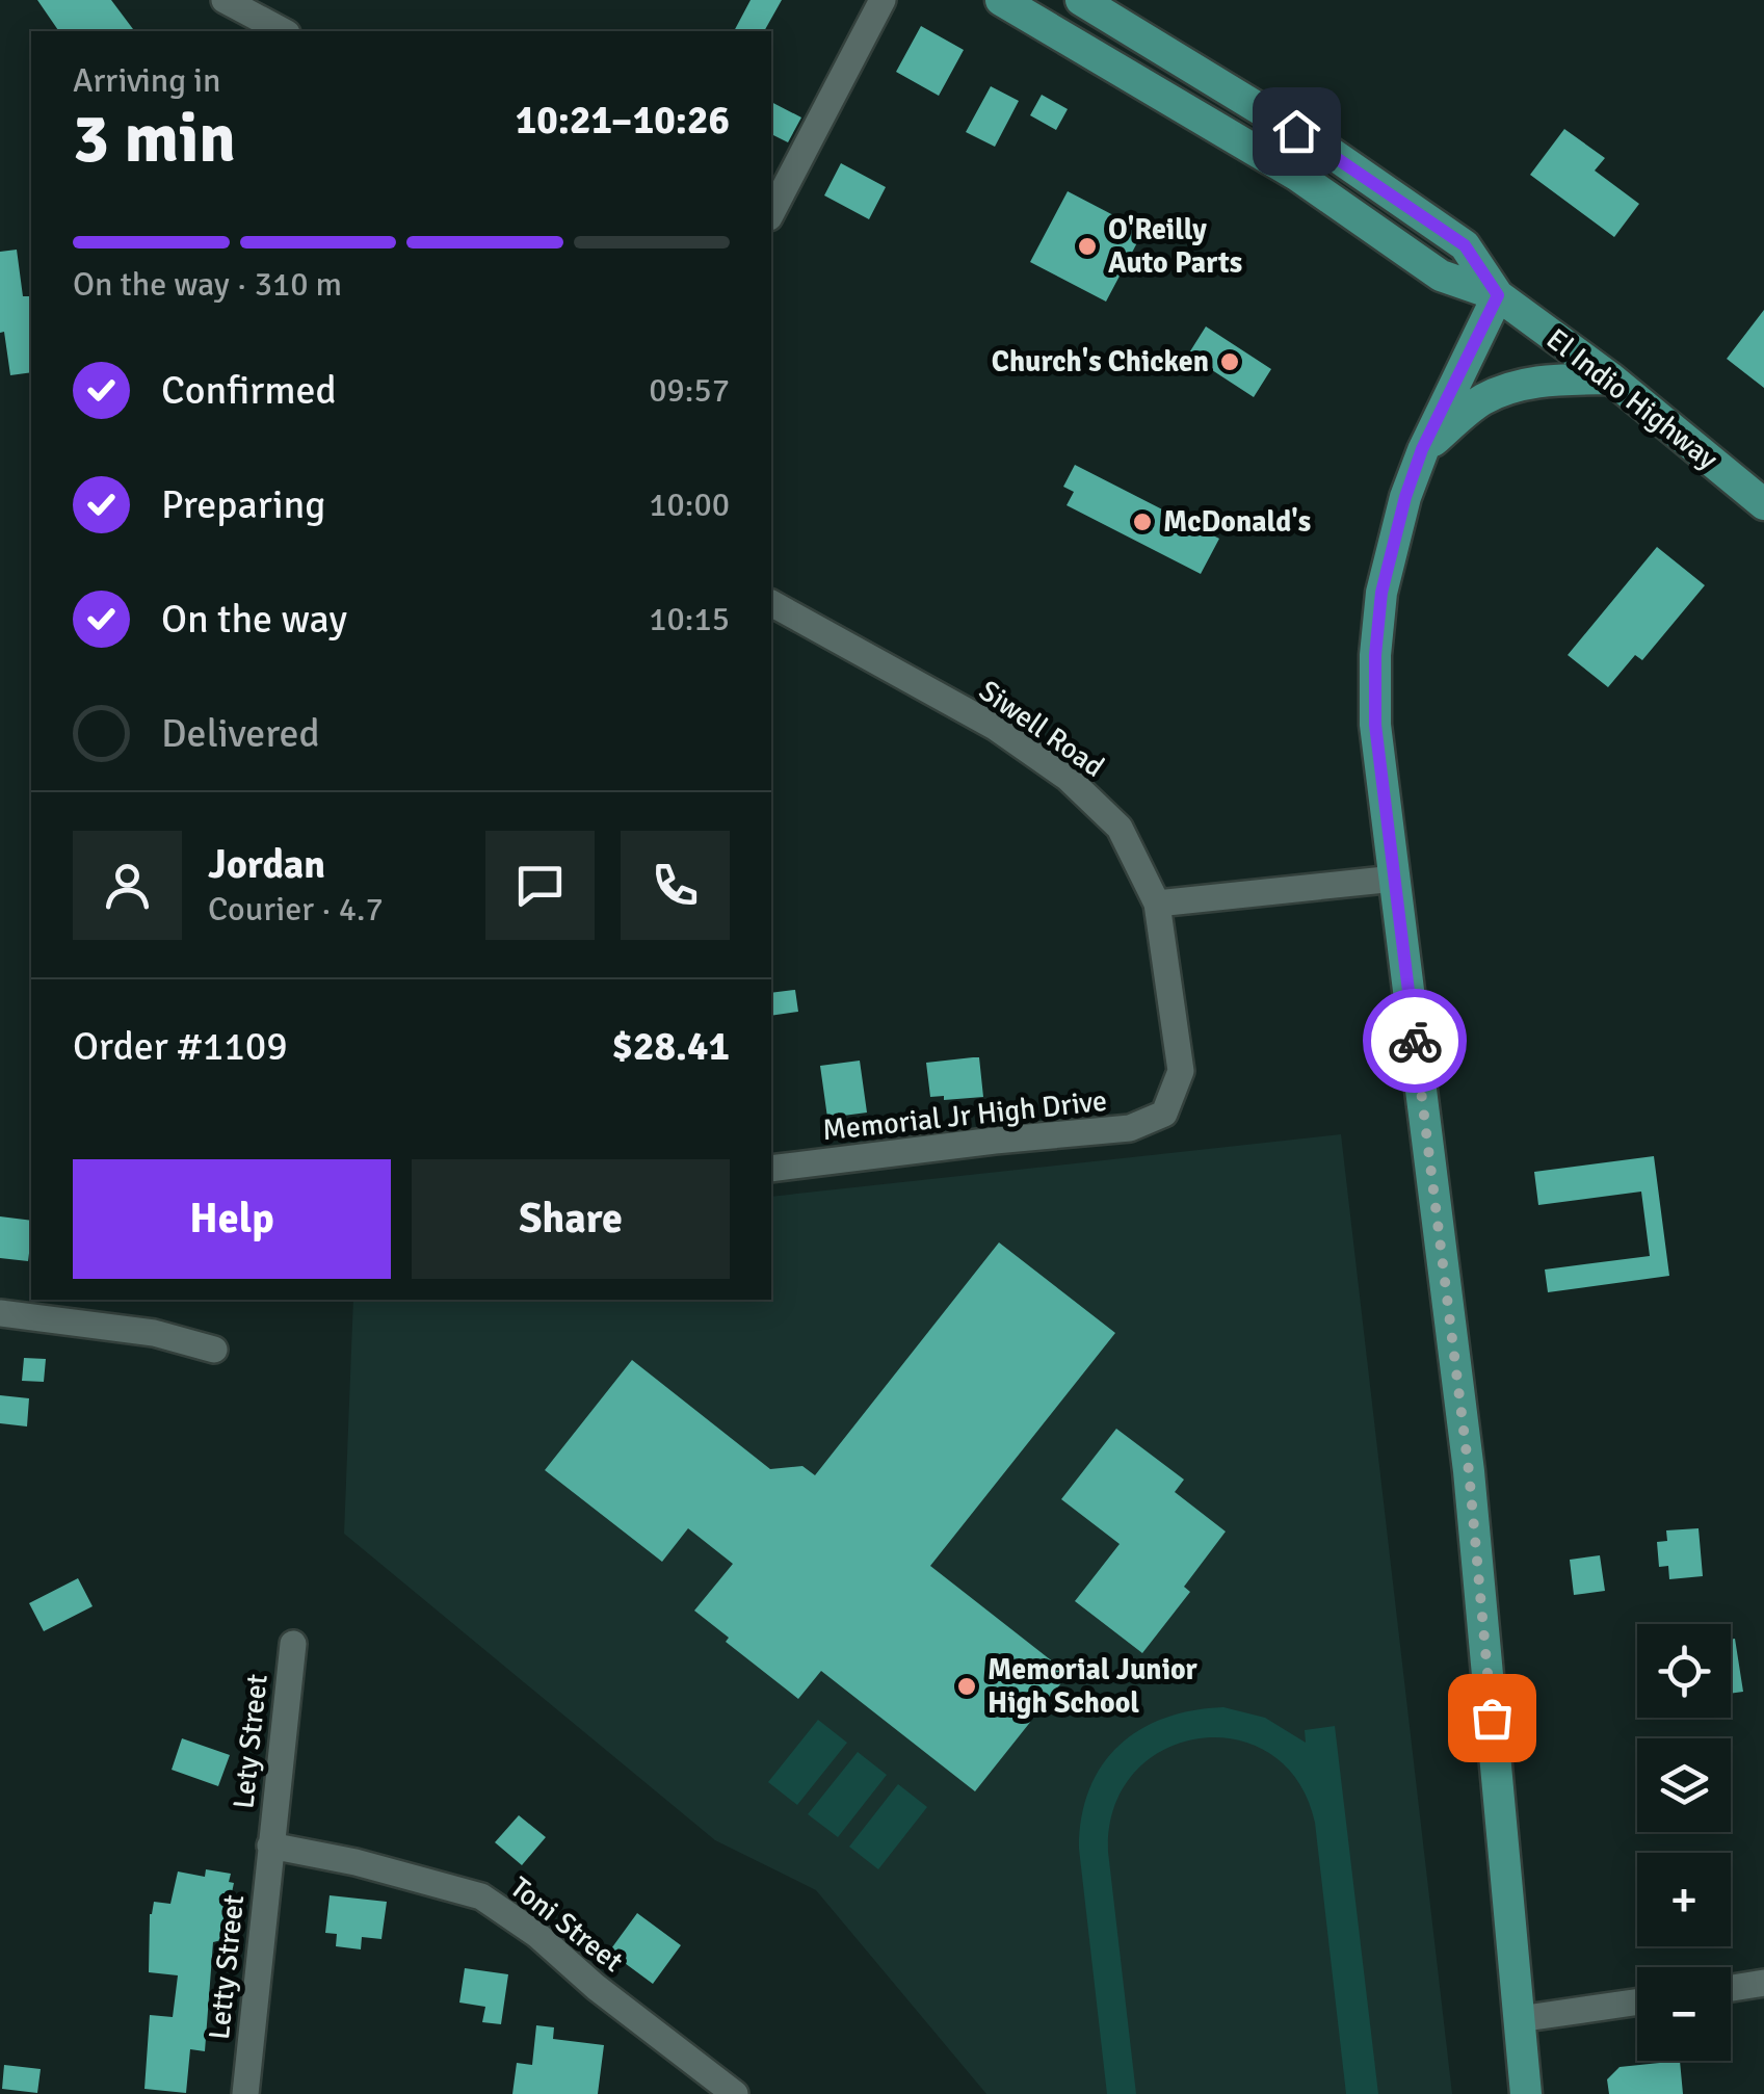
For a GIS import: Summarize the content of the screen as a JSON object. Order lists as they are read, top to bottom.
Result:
{
  "streets": {
    "main road": ["El Indio Highway"],
    "street": [
      "Siwell Road",
      "Memorial Jr High Drive",
      "Lety Street",
      "Toni Street",
      "Letty Street"
    ]
  },
  "crossings": [
    ["Siwell Road", "Memorial Jr High Drive"],
    ["Lety Street", "Toni Street"],
    ["Lety Street", "Letty Street"],
    ["Toni Street", "Letty Street"]
  ],
  "places": [
    "O'Reilly Auto Parts",
    "Church's Chicken",
    "McDonald's",
    "Memorial Junior High School"
  ],
  "page": {
    "heading": ["3 min", "Arriving in", "10:21–10:26"],
    "panel": [
      "Jordan",
      "Courier · 4.7",
      "Order #1109",
      "$28.41"
    ],
    "bar": "On the way · 310 m",
    "list": [
      ["Confirmed", "09:57"],
      ["Preparing", "10:00"],
      ["On the way", "10:15"],
      "Delivered"
    ],
    "buttons": ["Help", "Share"],
    "map_buttons": ["+", "−"]
  }
}
